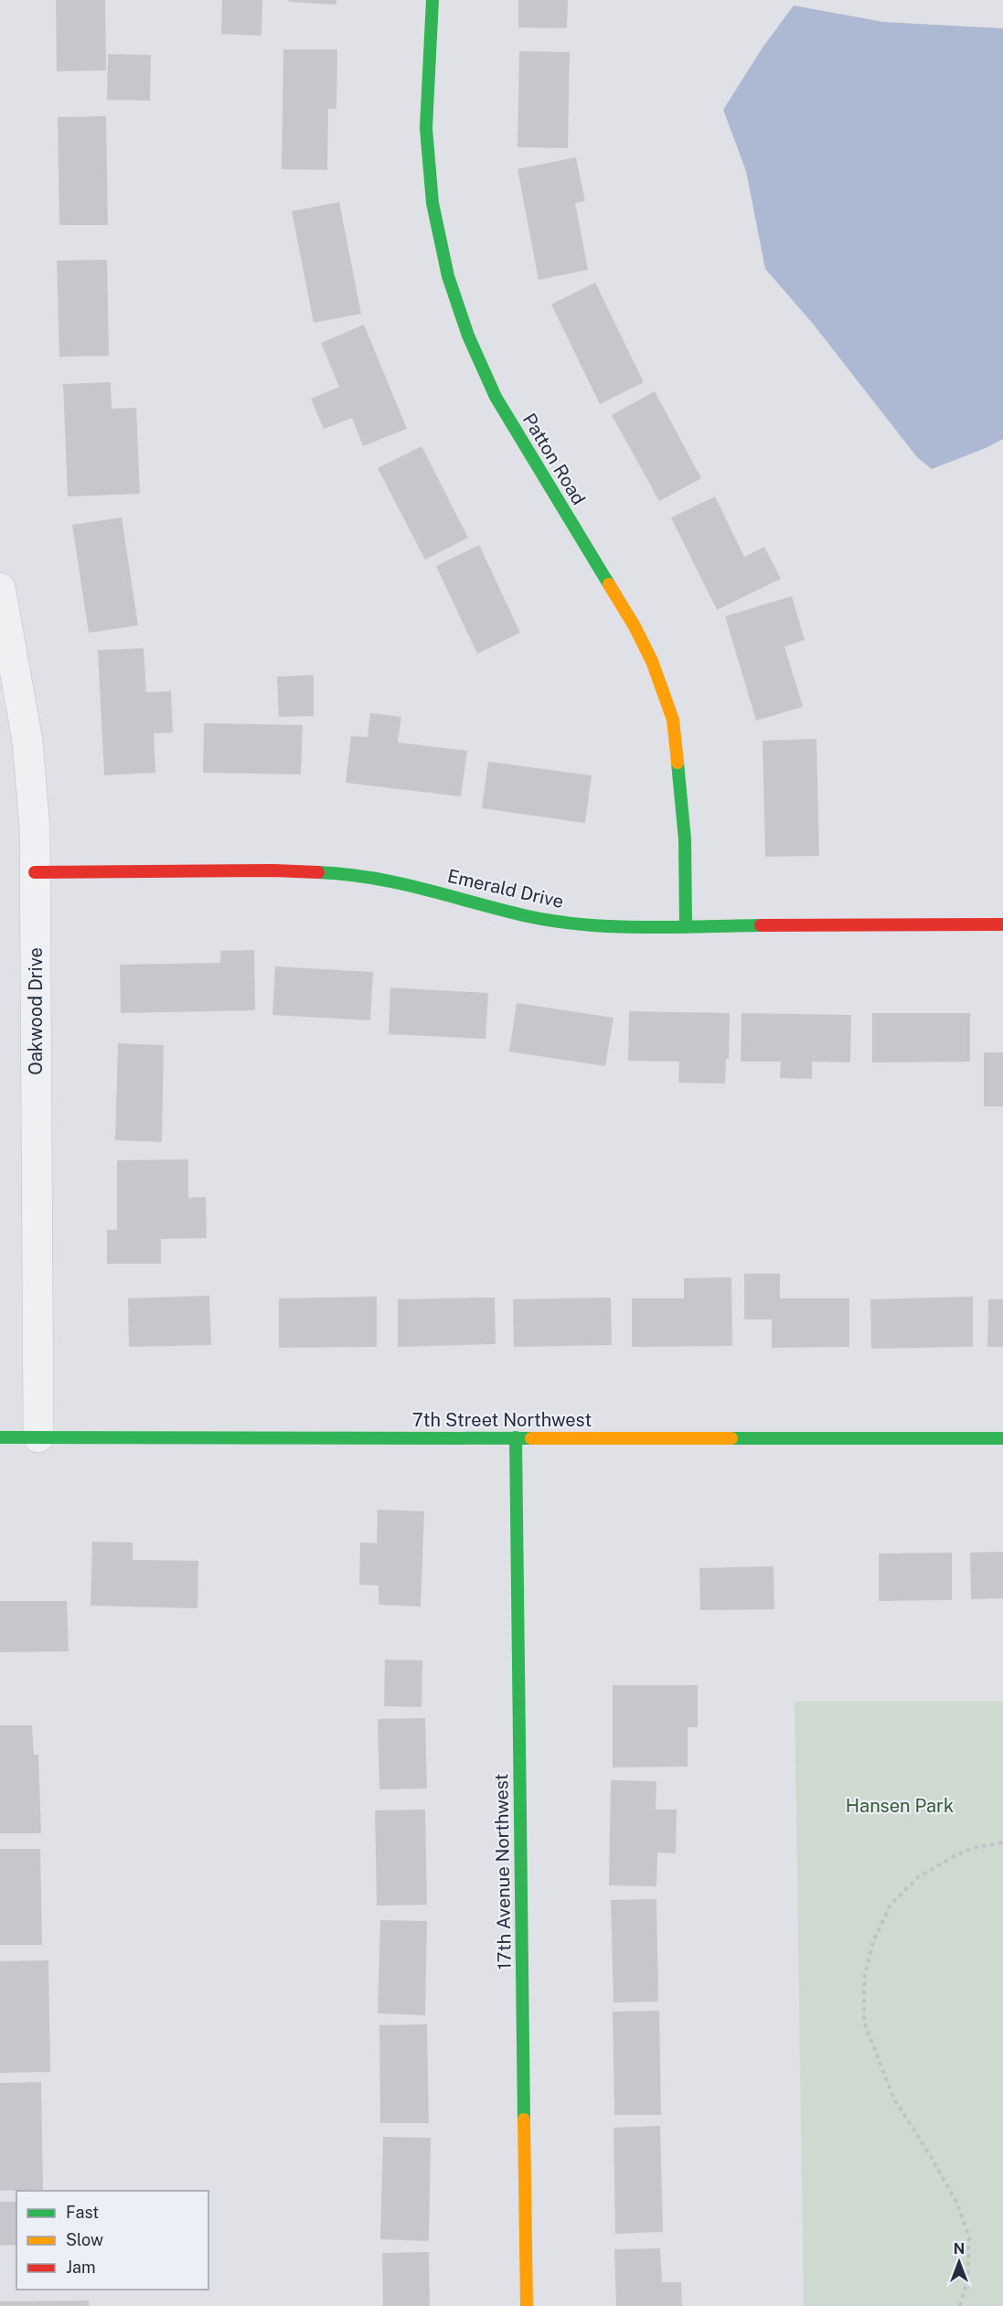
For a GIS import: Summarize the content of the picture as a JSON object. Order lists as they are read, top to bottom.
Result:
{
  "streets": {
    "street": [
      "Patton Road",
      "Emerald Drive",
      "Oakwood Drive",
      "7th Street Northwest",
      "17th Avenue Northwest"
    ]
  },
  "crossings": [
    ["Patton Road", "Emerald Drive"],
    ["Emerald Drive", "Oakwood Drive"],
    ["Oakwood Drive", "7th Street Northwest"],
    ["7th Street Northwest", "17th Avenue Northwest"]
  ],
  "parks": ["Hansen Park"],
  "legend": ["Fast", "Slow", "Jam"],
  "north": "top"
}
